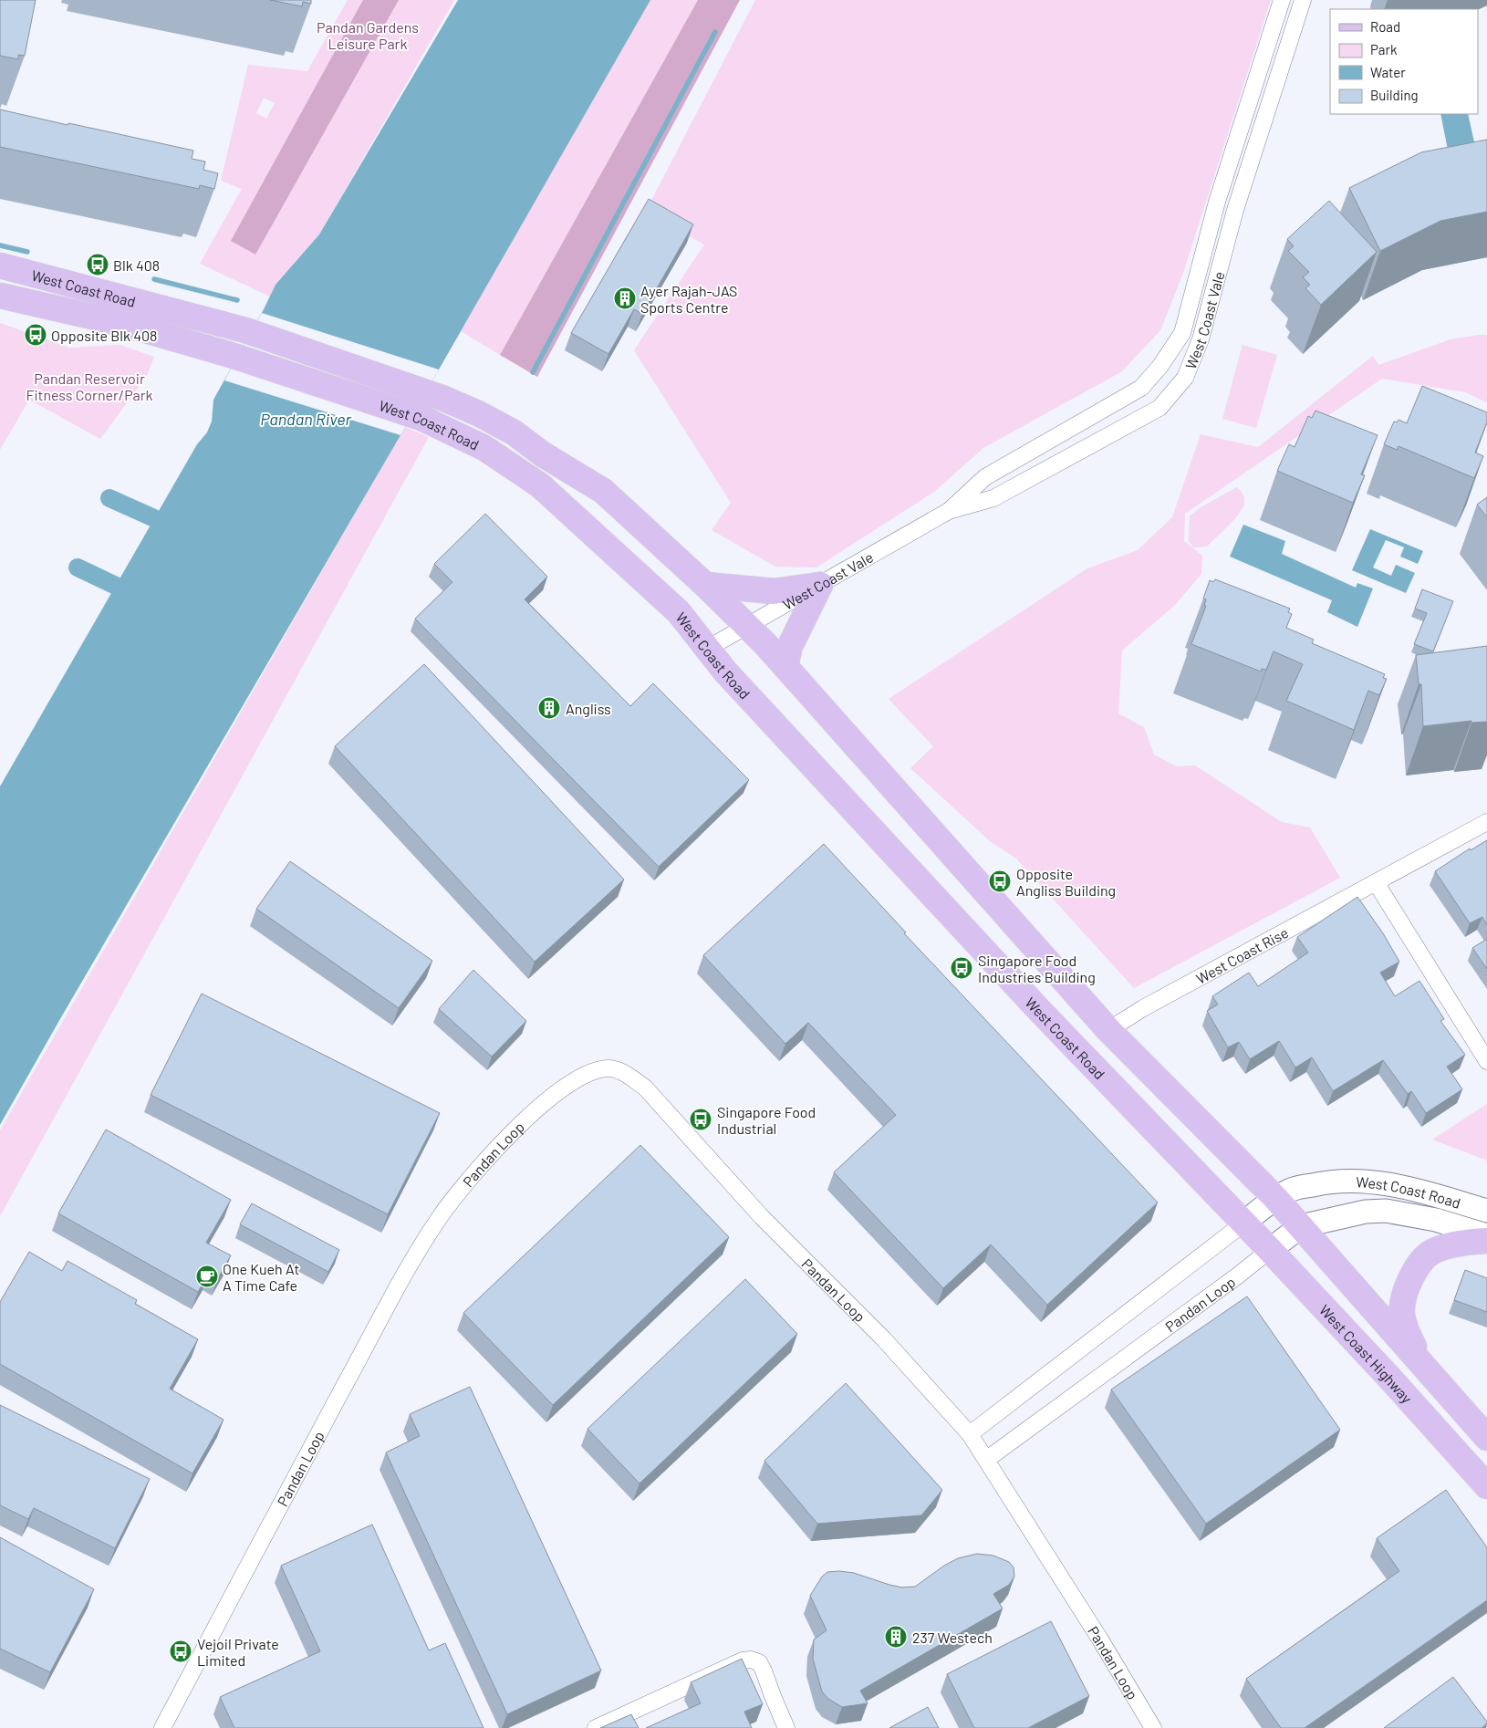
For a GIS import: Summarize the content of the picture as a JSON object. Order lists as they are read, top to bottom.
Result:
{
  "streets": {
    "main road": ["West Coast Road", "West Coast Highway"],
    "street": ["West Coast Vale", "West Coast Rise", "Pandan Loop"]
  },
  "crossings": [
    ["West Coast Road", "West Coast Vale"],
    ["West Coast Road", "West Coast Rise"],
    ["West Coast Road", "Pandan Loop"],
    ["West Coast Road", "West Coast Highway"],
    ["Pandan Loop", "West Coast Highway"]
  ],
  "water": ["Pandan River"],
  "parks": ["Pandan Gardens Leisure Park", "Pandan Reservoir Fitness Corner/Park"],
  "places": {
    "bus stop": [
      "Blk 408",
      "Opposite Blk 408",
      "Opposite Angliss Building",
      "Singapore Food Industries Building",
      "Singapore Food Industrial",
      "Vejoil Private Limited"
    ],
    "building": ["Ayer Rajah-JAS Sports Centre", "Angliss", "237 Westech"],
    "cafe": ["One Kueh At A Time Cafe"]
  },
  "legend": [
    "Road",
    "Park",
    "Water",
    "Building"
  ]
}
